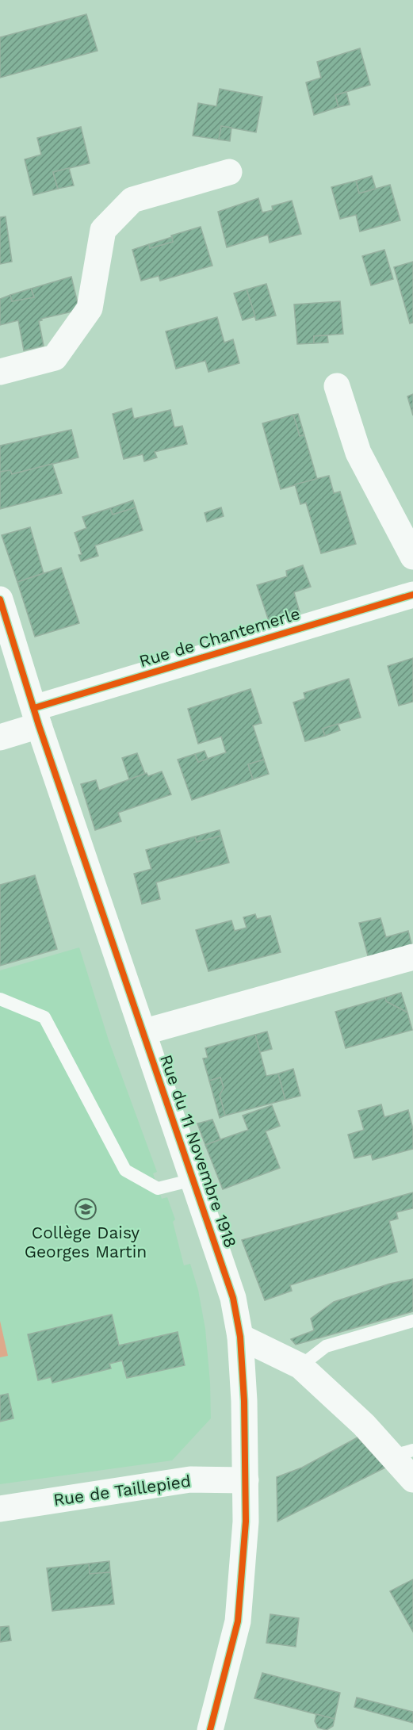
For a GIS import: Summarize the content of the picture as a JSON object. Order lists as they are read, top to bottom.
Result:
{
  "streets": {
    "street": ["Rue de Chantemerle", "Rue du 11 Novembre 1918", "Rue de Taillepied"]
  },
  "crossings": [
    ["Rue de Chantemerle", "Rue du 11 Novembre 1918"],
    ["Rue du 11 Novembre 1918", "Rue de Taillepied"]
  ],
  "places": {
    "school or university": ["Collège Daisy Georges Martin"]
  }
}
